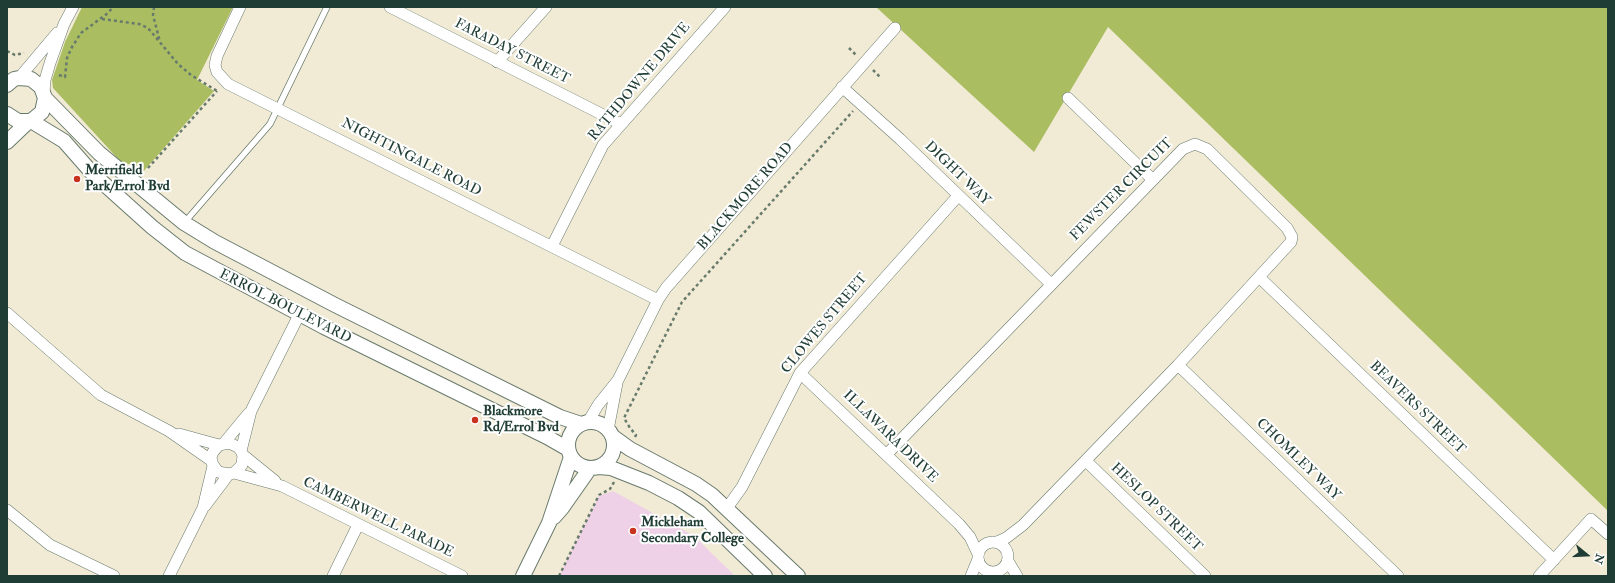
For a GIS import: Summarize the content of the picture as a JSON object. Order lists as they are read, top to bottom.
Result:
{
  "streets": {
    "street": [
      "FARADAY STREET",
      "RATHDOWNE DRIVE",
      "NIGHTINGALE ROAD",
      "DIGHT WAY",
      "FEWSTER CIRCUIT",
      "BLACKMORE ROAD",
      "ERROL BOULEVARD",
      "CLOWES STREET",
      "BEAVERS STREET",
      "ILLAWARA DRIVE",
      "CHOMLEY WAY",
      "HESLOP STREET",
      "CAMBERWELL PARADE"
    ]
  },
  "crossings": [
    ["FARADAY STREET", "RATHDOWNE DRIVE"],
    ["RATHDOWNE DRIVE", "NIGHTINGALE ROAD"],
    ["NIGHTINGALE ROAD", "BLACKMORE ROAD"],
    ["DIGHT WAY", "FEWSTER CIRCUIT"],
    ["DIGHT WAY", "BLACKMORE ROAD"],
    ["DIGHT WAY", "CLOWES STREET"],
    ["FEWSTER CIRCUIT", "BEAVERS STREET"],
    ["FEWSTER CIRCUIT", "ILLAWARA DRIVE"],
    ["FEWSTER CIRCUIT", "CHOMLEY WAY"],
    ["FEWSTER CIRCUIT", "HESLOP STREET"],
    ["BLACKMORE ROAD", "ERROL BOULEVARD"],
    ["CLOWES STREET", "ILLAWARA DRIVE"]
  ],
  "places": ["Merrifield Park/Errol Bvd", "Blackmore Rd/Errol Bvd", "Mickleham Secondary College"],
  "north": "right"
}
